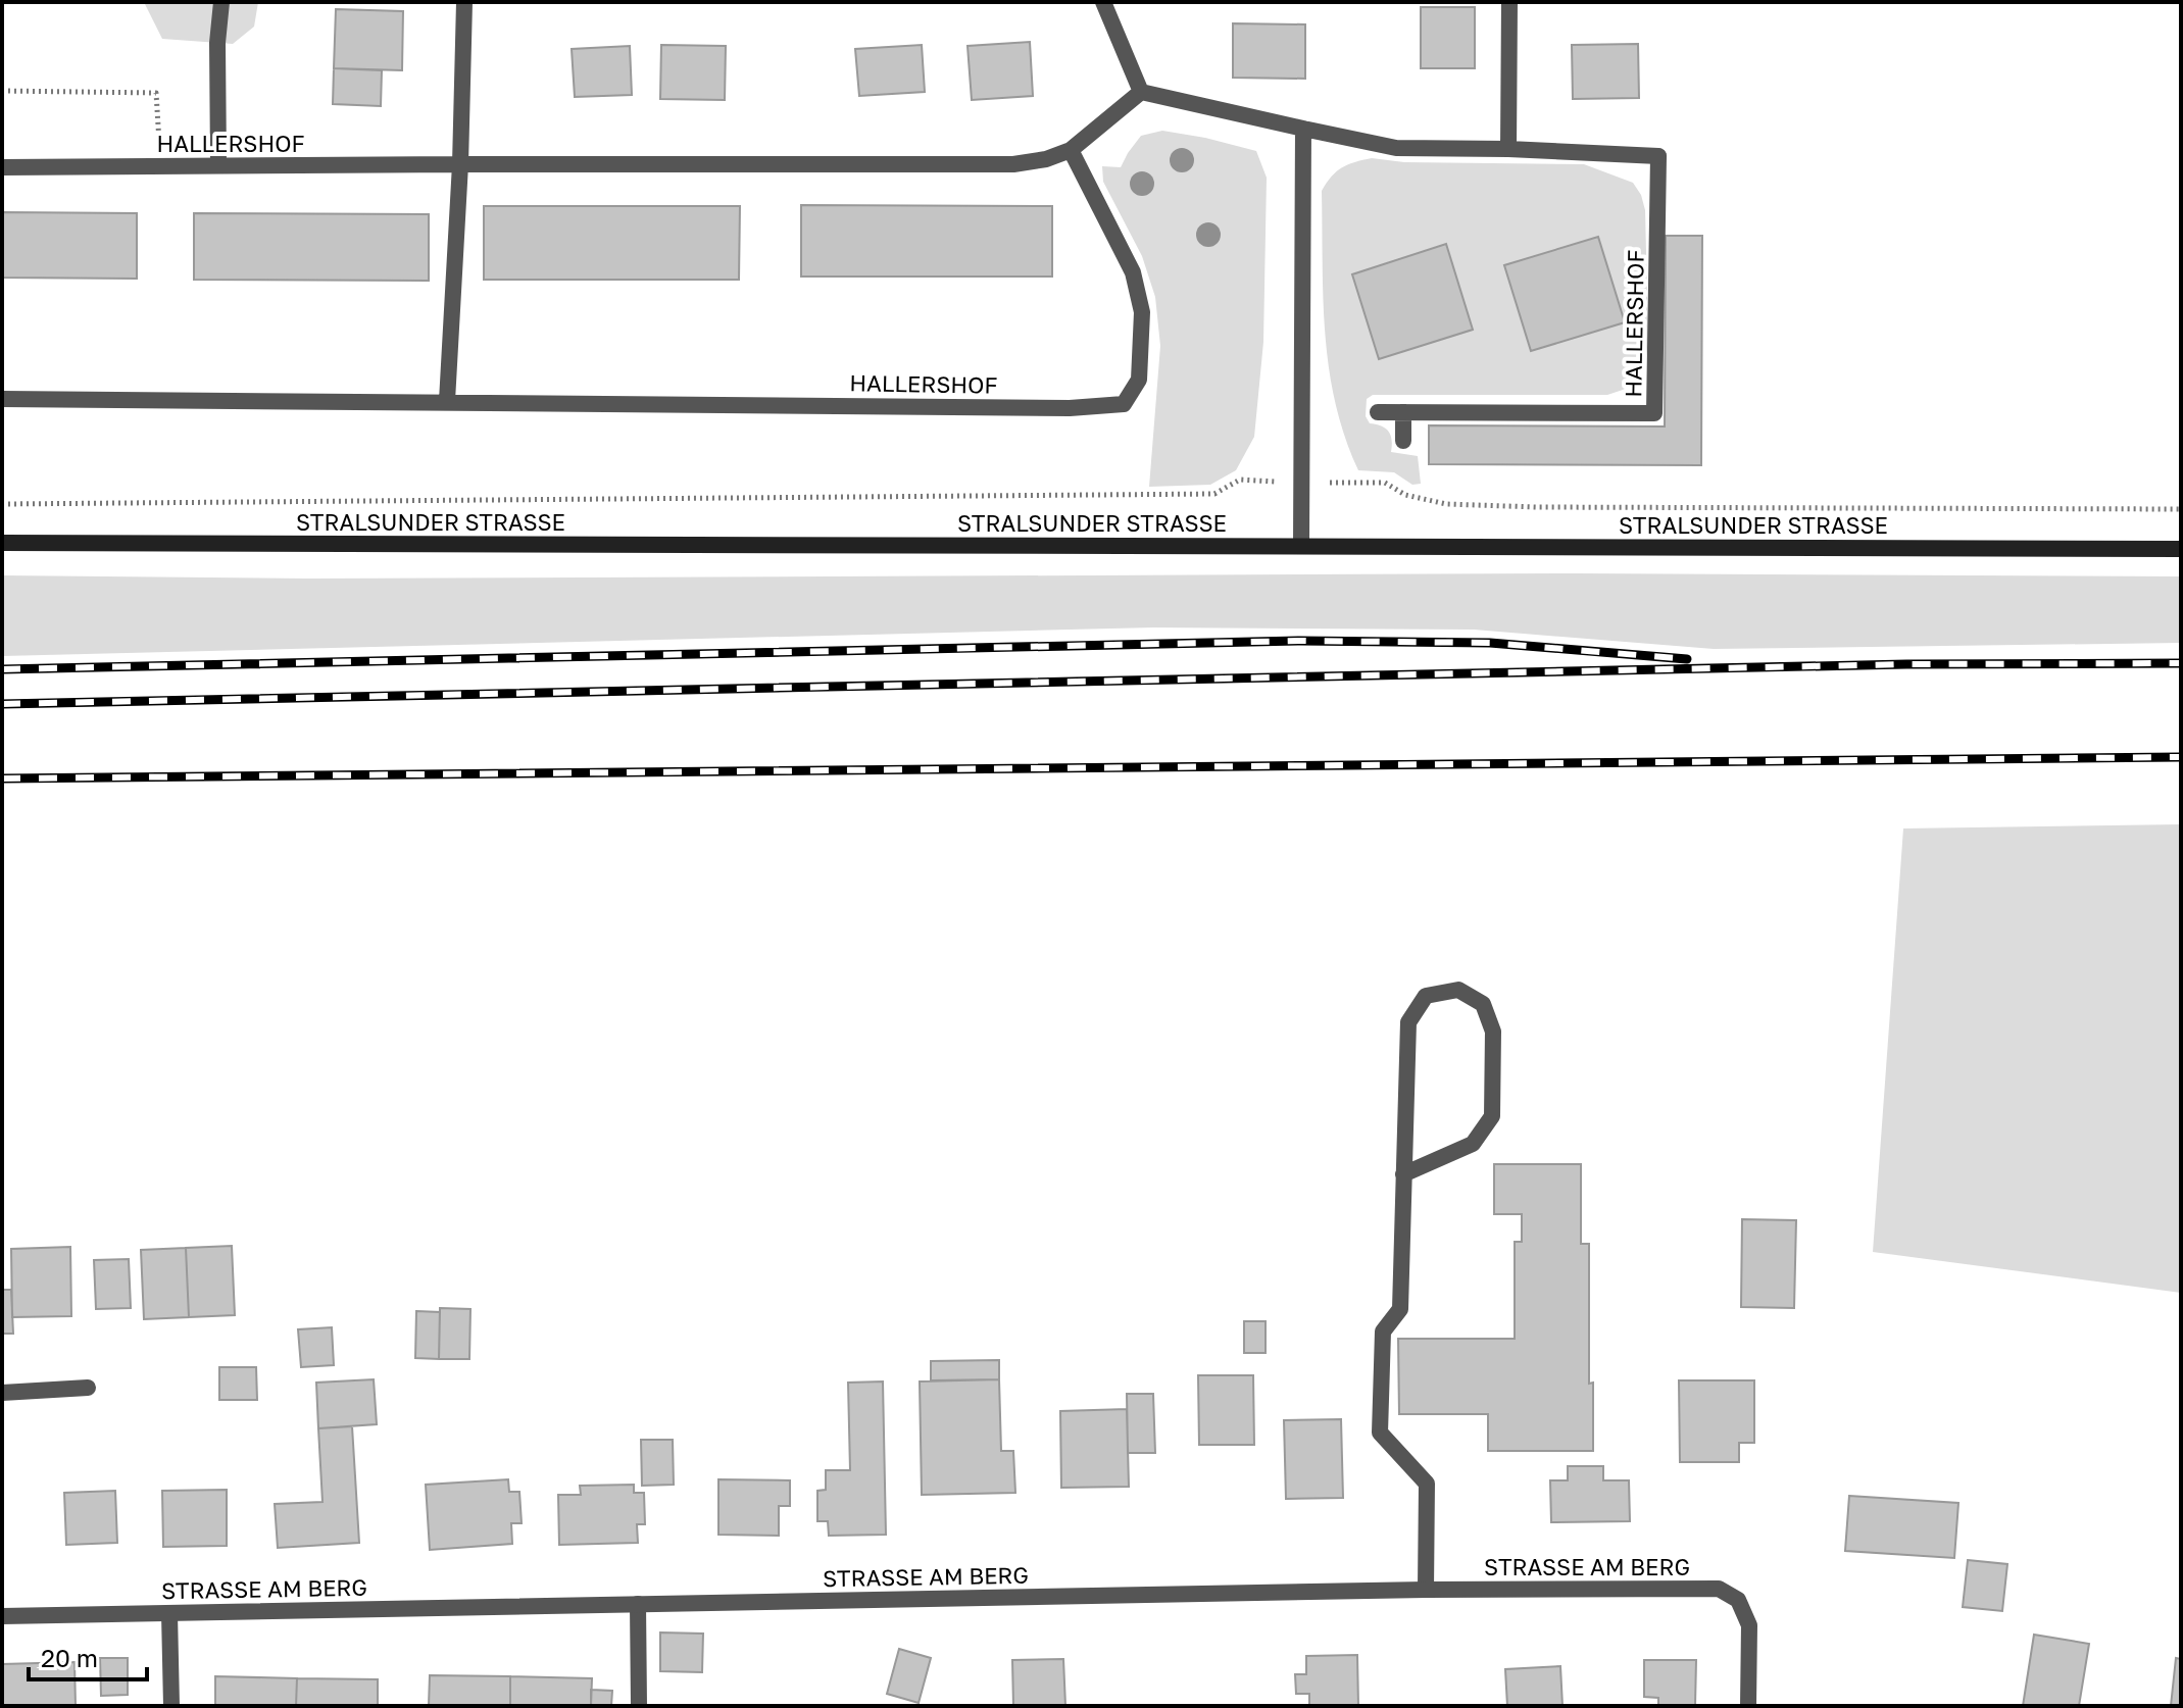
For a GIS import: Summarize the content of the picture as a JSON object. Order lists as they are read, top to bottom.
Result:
{
  "streets": {
    "main road": ["STRALSUNDER STRASSE"],
    "street": ["HALLERSHOF", "STRASSE AM BERG"]
  },
  "scale_bar": "20 m"
}
